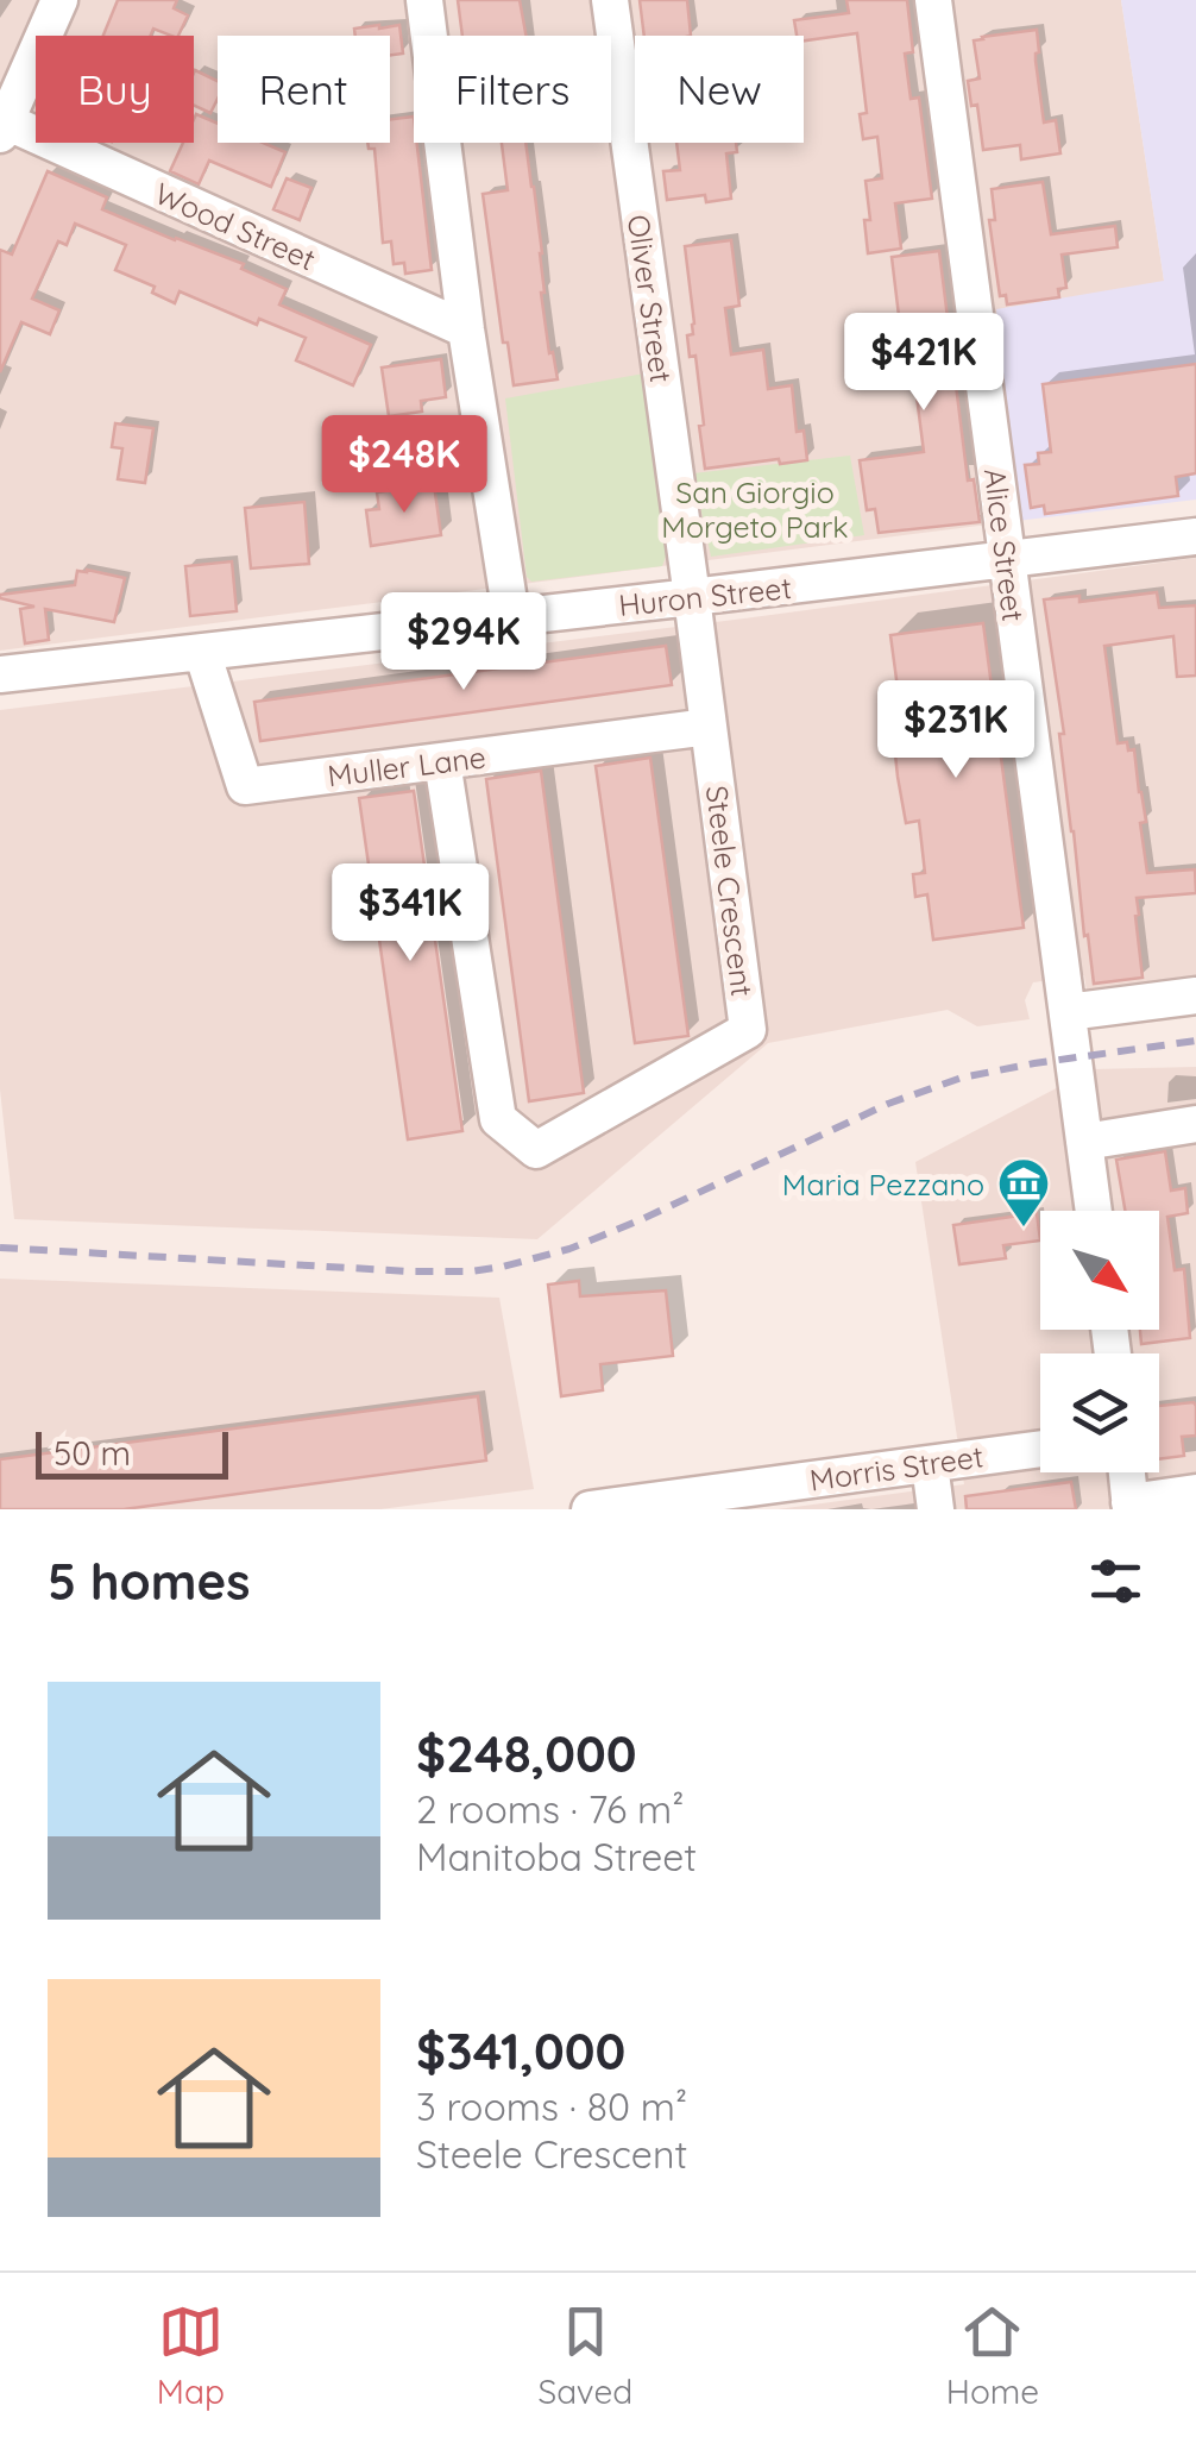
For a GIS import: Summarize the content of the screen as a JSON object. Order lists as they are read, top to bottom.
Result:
{
  "streets": {
    "street": [
      "Wood Street",
      "Oliver Street",
      "Alice Street",
      "Huron Street",
      "Muller Lane",
      "Steele Crescent",
      "Morris Street"
    ]
  },
  "crossings": [
    ["Oliver Street", "Huron Street"],
    ["Oliver Street", "Steele Crescent"],
    ["Alice Street", "Huron Street"],
    ["Huron Street", "Muller Lane"],
    ["Huron Street", "Steele Crescent"],
    ["Muller Lane", "Steele Crescent"]
  ],
  "parks": ["San Giorgio Morgeto Park"],
  "places": {
    "museum": ["Maria Pezzano"]
  },
  "scale_bar": "50 m",
  "north": "bottom right",
  "page": {
    "chip": [
      "Buy",
      "Rent",
      "Filters",
      "New"
    ],
    "price": [
      "$421K",
      "$248K",
      "$294K",
      "$231K",
      "$341K"
    ],
    "scale": "50 m",
    "heading": "5 homes",
    "list": [
      {
        "name": "$248,000",
        "note": "2 rooms · 76 m² · Manitoba Street"
      },
      {
        "name": "$341,000",
        "note": "3 rooms · 80 m² · Steele Crescent"
      }
    ],
    "tabs": ["Map", "Saved", "Home"]
  }
}
